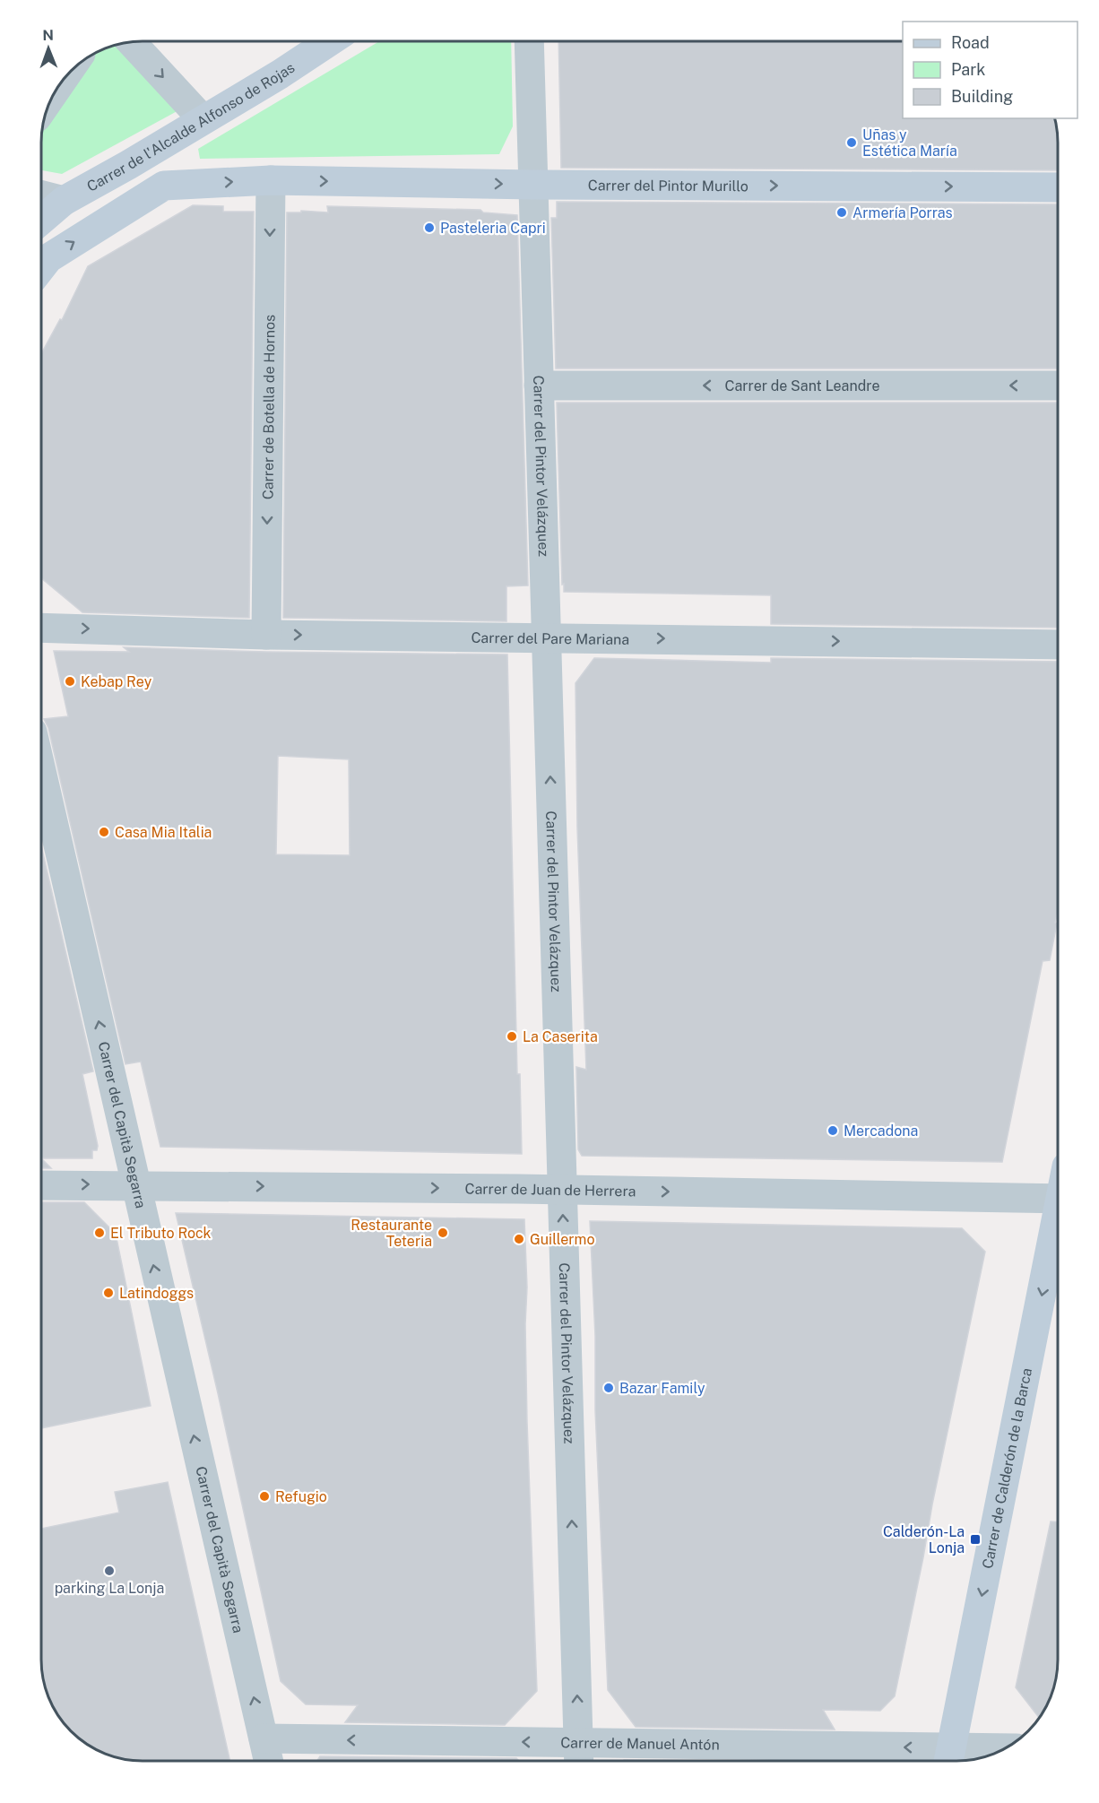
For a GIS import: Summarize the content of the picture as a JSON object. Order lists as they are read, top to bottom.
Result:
{
  "streets": {
    "main road": ["Carrer de l'Alcalde Alfonso de Rojas", "Carrer del Pintor Murillo", "Carrer de Calderón de la Barca"],
    "street": [
      "Carrer de Sant Leandre",
      "Carrer de Botella de Hornos",
      "Carrer del Pintor Velázquez",
      "Carrer del Pare Mariana",
      "Carrer del Capità Segarra",
      "Carrer de Juan de Herrera",
      "Carrer de Manuel Antón"
    ]
  },
  "crossings": [
    ["Carrer del Pintor Murillo", "Carrer de Botella de Hornos"],
    ["Carrer del Pintor Murillo", "Carrer del Pintor Velázquez"],
    ["Carrer de Sant Leandre", "Carrer del Pintor Velázquez"],
    ["Carrer de Botella de Hornos", "Carrer del Pare Mariana"],
    ["Carrer del Pintor Velázquez", "Carrer del Pare Mariana"],
    ["Carrer del Pintor Velázquez", "Carrer de Juan de Herrera"],
    ["Carrer del Pintor Velázquez", "Carrer de Manuel Antón"],
    ["Carrer del Capità Segarra", "Carrer de Juan de Herrera"],
    ["Carrer del Capità Segarra", "Carrer de Manuel Antón"],
    ["Carrer de Calderón de la Barca", "Carrer de Manuel Antón"]
  ],
  "one_way": [
    "Carrer del Pintor Murillo",
    "Carrer de Sant Leandre",
    "Carrer de Botella de Hornos",
    "Carrer del Pintor Velázquez",
    "Carrer del Pare Mariana",
    "Carrer del Capità Segarra",
    "Carrer de Juan de Herrera",
    "Carrer de Calderón de la Barca",
    "Carrer de Manuel Antón"
  ],
  "places": {
    "other": [
      "Uñas y Estética María",
      "Armería Porras",
      "Pasteleria Capri",
      "Kebap Rey",
      "Casa Mia Italia",
      "La Caserita",
      "Mercadona",
      "El Tributo Rock",
      "Restaurante Teteria",
      "Guillermo",
      "Latindoggs",
      "Bazar Family",
      "Refugio",
      "parking La Lonja"
    ],
    "transit": ["Calderón-La Lonja"]
  },
  "legend": ["Road", "Park", "Building"],
  "north": "top"
}
